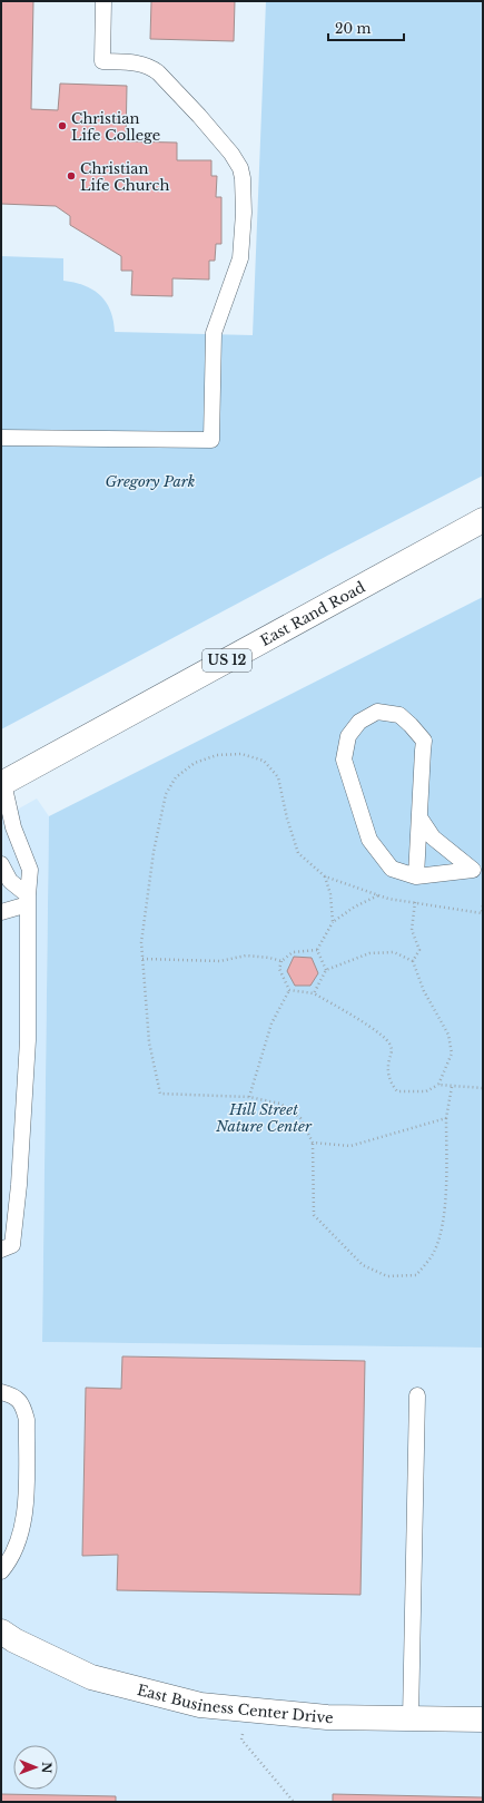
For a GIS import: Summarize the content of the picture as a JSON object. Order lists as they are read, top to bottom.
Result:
{
  "streets": {
    "main road": ["East Rand Road", "US 12", "East Business Center Drive"]
  },
  "parks": ["Gregory Park", "Hill Street Nature Center"],
  "places": ["Christian Life College", "Christian Life Church"],
  "scale_bar": "20 m",
  "north": "right"
}
